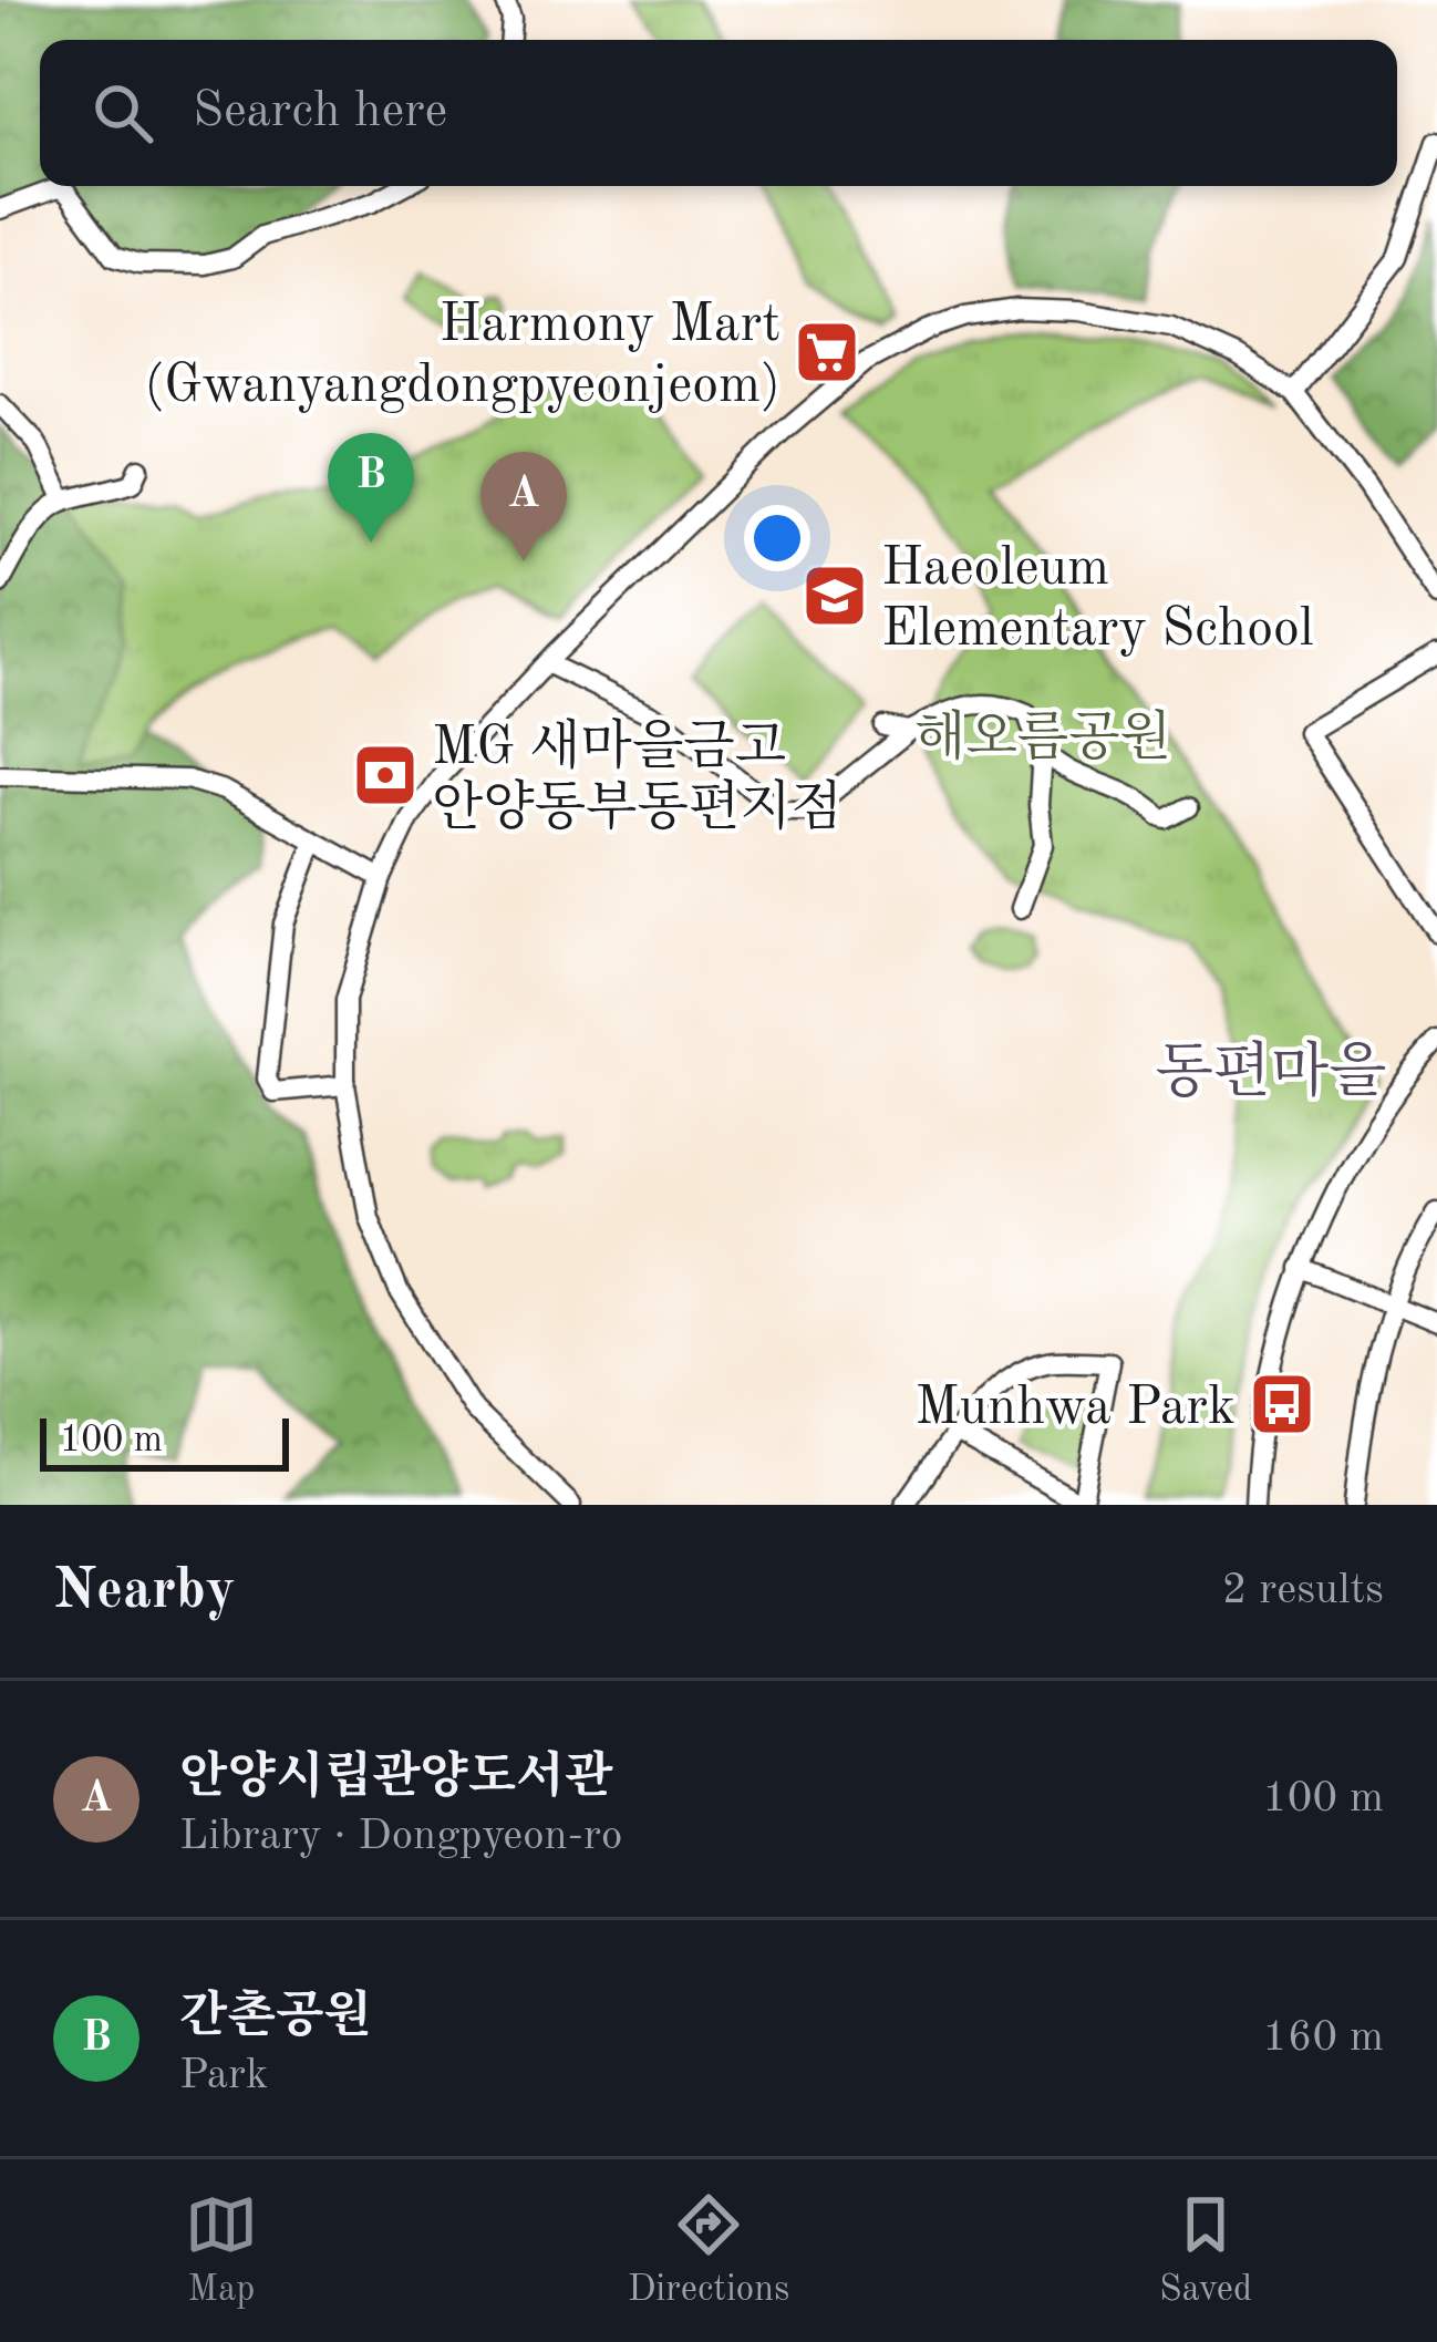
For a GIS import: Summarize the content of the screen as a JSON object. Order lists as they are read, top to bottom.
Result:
{
  "districts": ["동편마을"],
  "parks": ["해오름공원"],
  "places": {
    "supermarket": ["Harmony Mart (Gwanyangdongpyeonjeom)"],
    "school or university": ["Haeoleum Elementary School"],
    "bank": ["MG 새마을금고 안양동부동편지점"],
    "bus stop": ["Munhwa Park"]
  },
  "scale_bar": "100 m",
  "page": {
    "search": "Search here",
    "pins": ["B", "A"],
    "scale": "100 m",
    "heading": ["Nearby", "2 results"],
    "list": [
      {
        "mark": "A",
        "name": "안양시립관양도서관",
        "note": "Library · Dongpyeon-ro",
        "value": "100 m"
      },
      {
        "mark": "B",
        "name": "간촌공원",
        "note": "Park",
        "value": "160 m"
      }
    ],
    "nav": ["Map", "Directions", "Saved"]
  }
}
